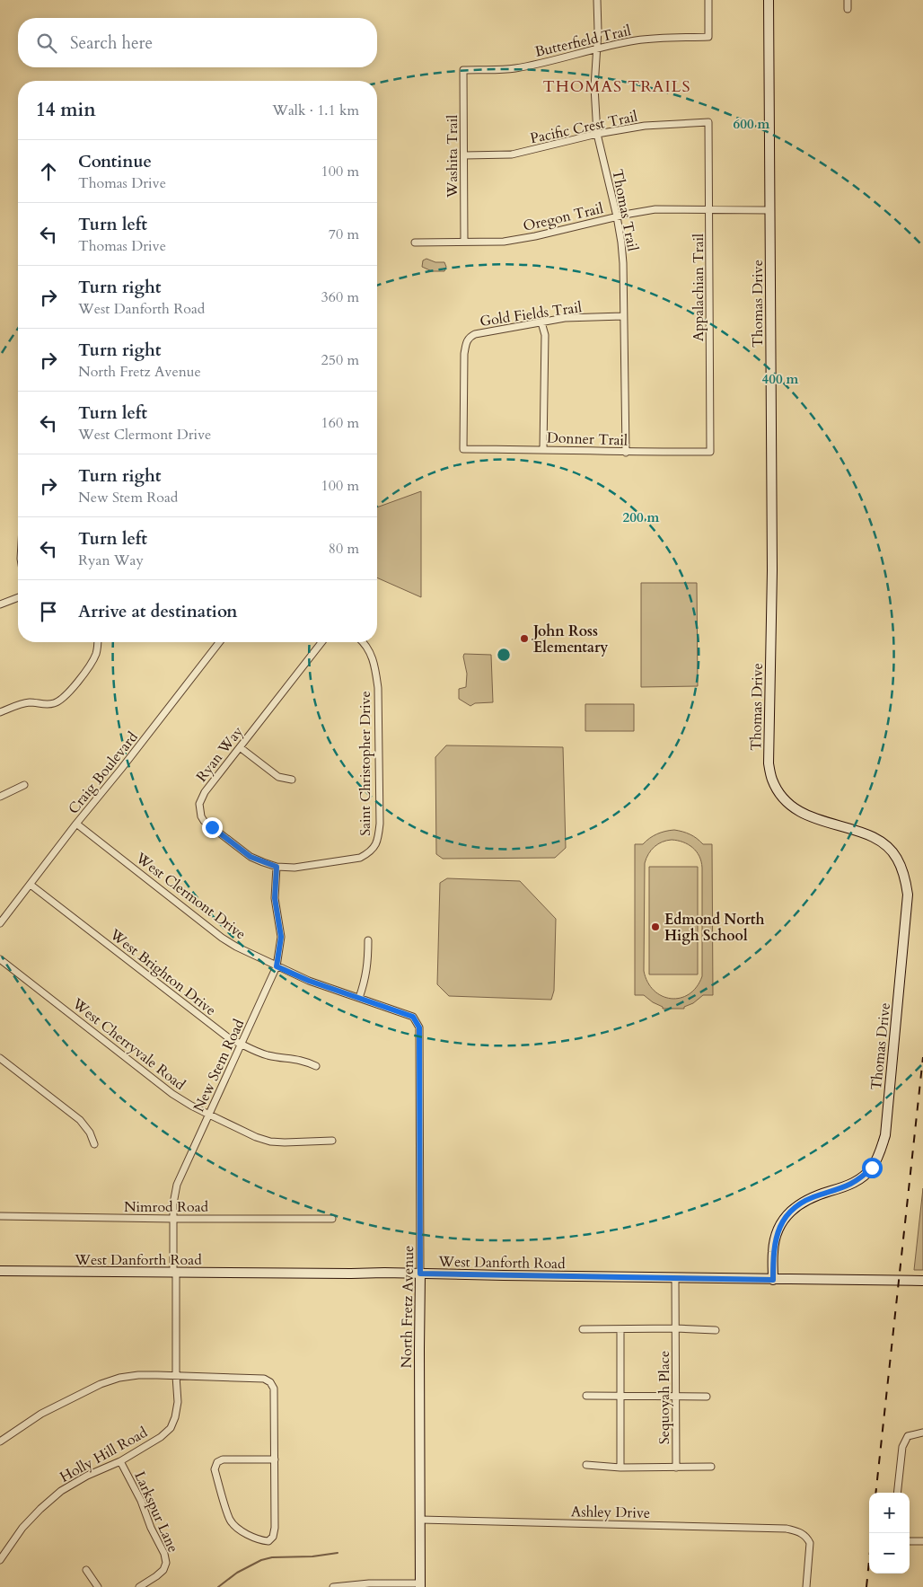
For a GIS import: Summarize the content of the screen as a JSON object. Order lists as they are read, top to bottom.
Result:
{
  "streets": {
    "street": [
      "Butterfield Trail",
      "Pacific Crest Trail",
      "Washita Trail",
      "Thomas Trail",
      "Oregon Trail",
      "Appalachian Trail",
      "Thomas Drive",
      "Gold Fields Trail",
      "Donner Trail",
      "Ryan Way",
      "Saint Christopher Drive",
      "Craig Boulevard",
      "West Clermont Drive",
      "West Brighton Drive",
      "West Cherryvale Road",
      "New Stem Road",
      "Nimrod Road",
      "West Danforth Road",
      "North Fretz Avenue",
      "Sequoyah Place",
      "Holly Hill Road",
      "Larkspur Lane",
      "Ashley Drive"
    ]
  },
  "crossings": [
    ["Butterfield Trail", "Washita Trail"],
    ["Butterfield Trail", "Thomas Trail"],
    ["Pacific Crest Trail", "Washita Trail"],
    ["Pacific Crest Trail", "Thomas Trail"],
    ["Pacific Crest Trail", "Appalachian Trail"],
    ["Washita Trail", "Oregon Trail"],
    ["Thomas Trail", "Oregon Trail"],
    ["Thomas Trail", "Gold Fields Trail"],
    ["Thomas Trail", "Donner Trail"],
    ["Oregon Trail", "Appalachian Trail"],
    ["Oregon Trail", "Thomas Drive"],
    ["Appalachian Trail", "Donner Trail"],
    ["Thomas Drive", "West Danforth Road"],
    ["Gold Fields Trail", "Donner Trail"],
    ["Ryan Way", "Saint Christopher Drive"],
    ["Ryan Way", "New Stem Road"],
    ["Saint Christopher Drive", "New Stem Road"],
    ["Craig Boulevard", "West Clermont Drive"],
    ["Craig Boulevard", "West Brighton Drive"],
    ["West Clermont Drive", "New Stem Road"],
    ["West Clermont Drive", "North Fretz Avenue"],
    ["West Brighton Drive", "New Stem Road"],
    ["West Cherryvale Road", "New Stem Road"],
    ["New Stem Road", "Nimrod Road"],
    ["New Stem Road", "West Danforth Road"],
    ["New Stem Road", "Holly Hill Road"],
    ["West Danforth Road", "North Fretz Avenue"],
    ["West Danforth Road", "Sequoyah Place"],
    ["West Danforth Road", "Holly Hill Road"],
    ["North Fretz Avenue", "Ashley Drive"],
    ["Holly Hill Road", "Larkspur Lane"]
  ],
  "districts": ["THOMAS TRAILS"],
  "places": ["John Ross Elementary", "Edmond North High School"],
  "page": {
    "search": "Search here",
    "heading": ["14 min", "Walk · 1.1 km"],
    "list": [
      ["Continue", "Thomas Drive", "100 m"],
      ["Turn left", "Thomas Drive", "70 m"],
      ["Turn right", "West Danforth Road", "360 m"],
      ["Turn right", "North Fretz Avenue", "250 m"],
      ["Turn left", "West Clermont Drive", "160 m"],
      ["Turn right", "New Stem Road", "100 m"],
      ["Turn left", "Ryan Way", "80 m"],
      "Arrive at destination"
    ],
    "map_buttons": ["+", "−"]
  },
  "rings": ["600 m", "400 m", "200 m"]
}
